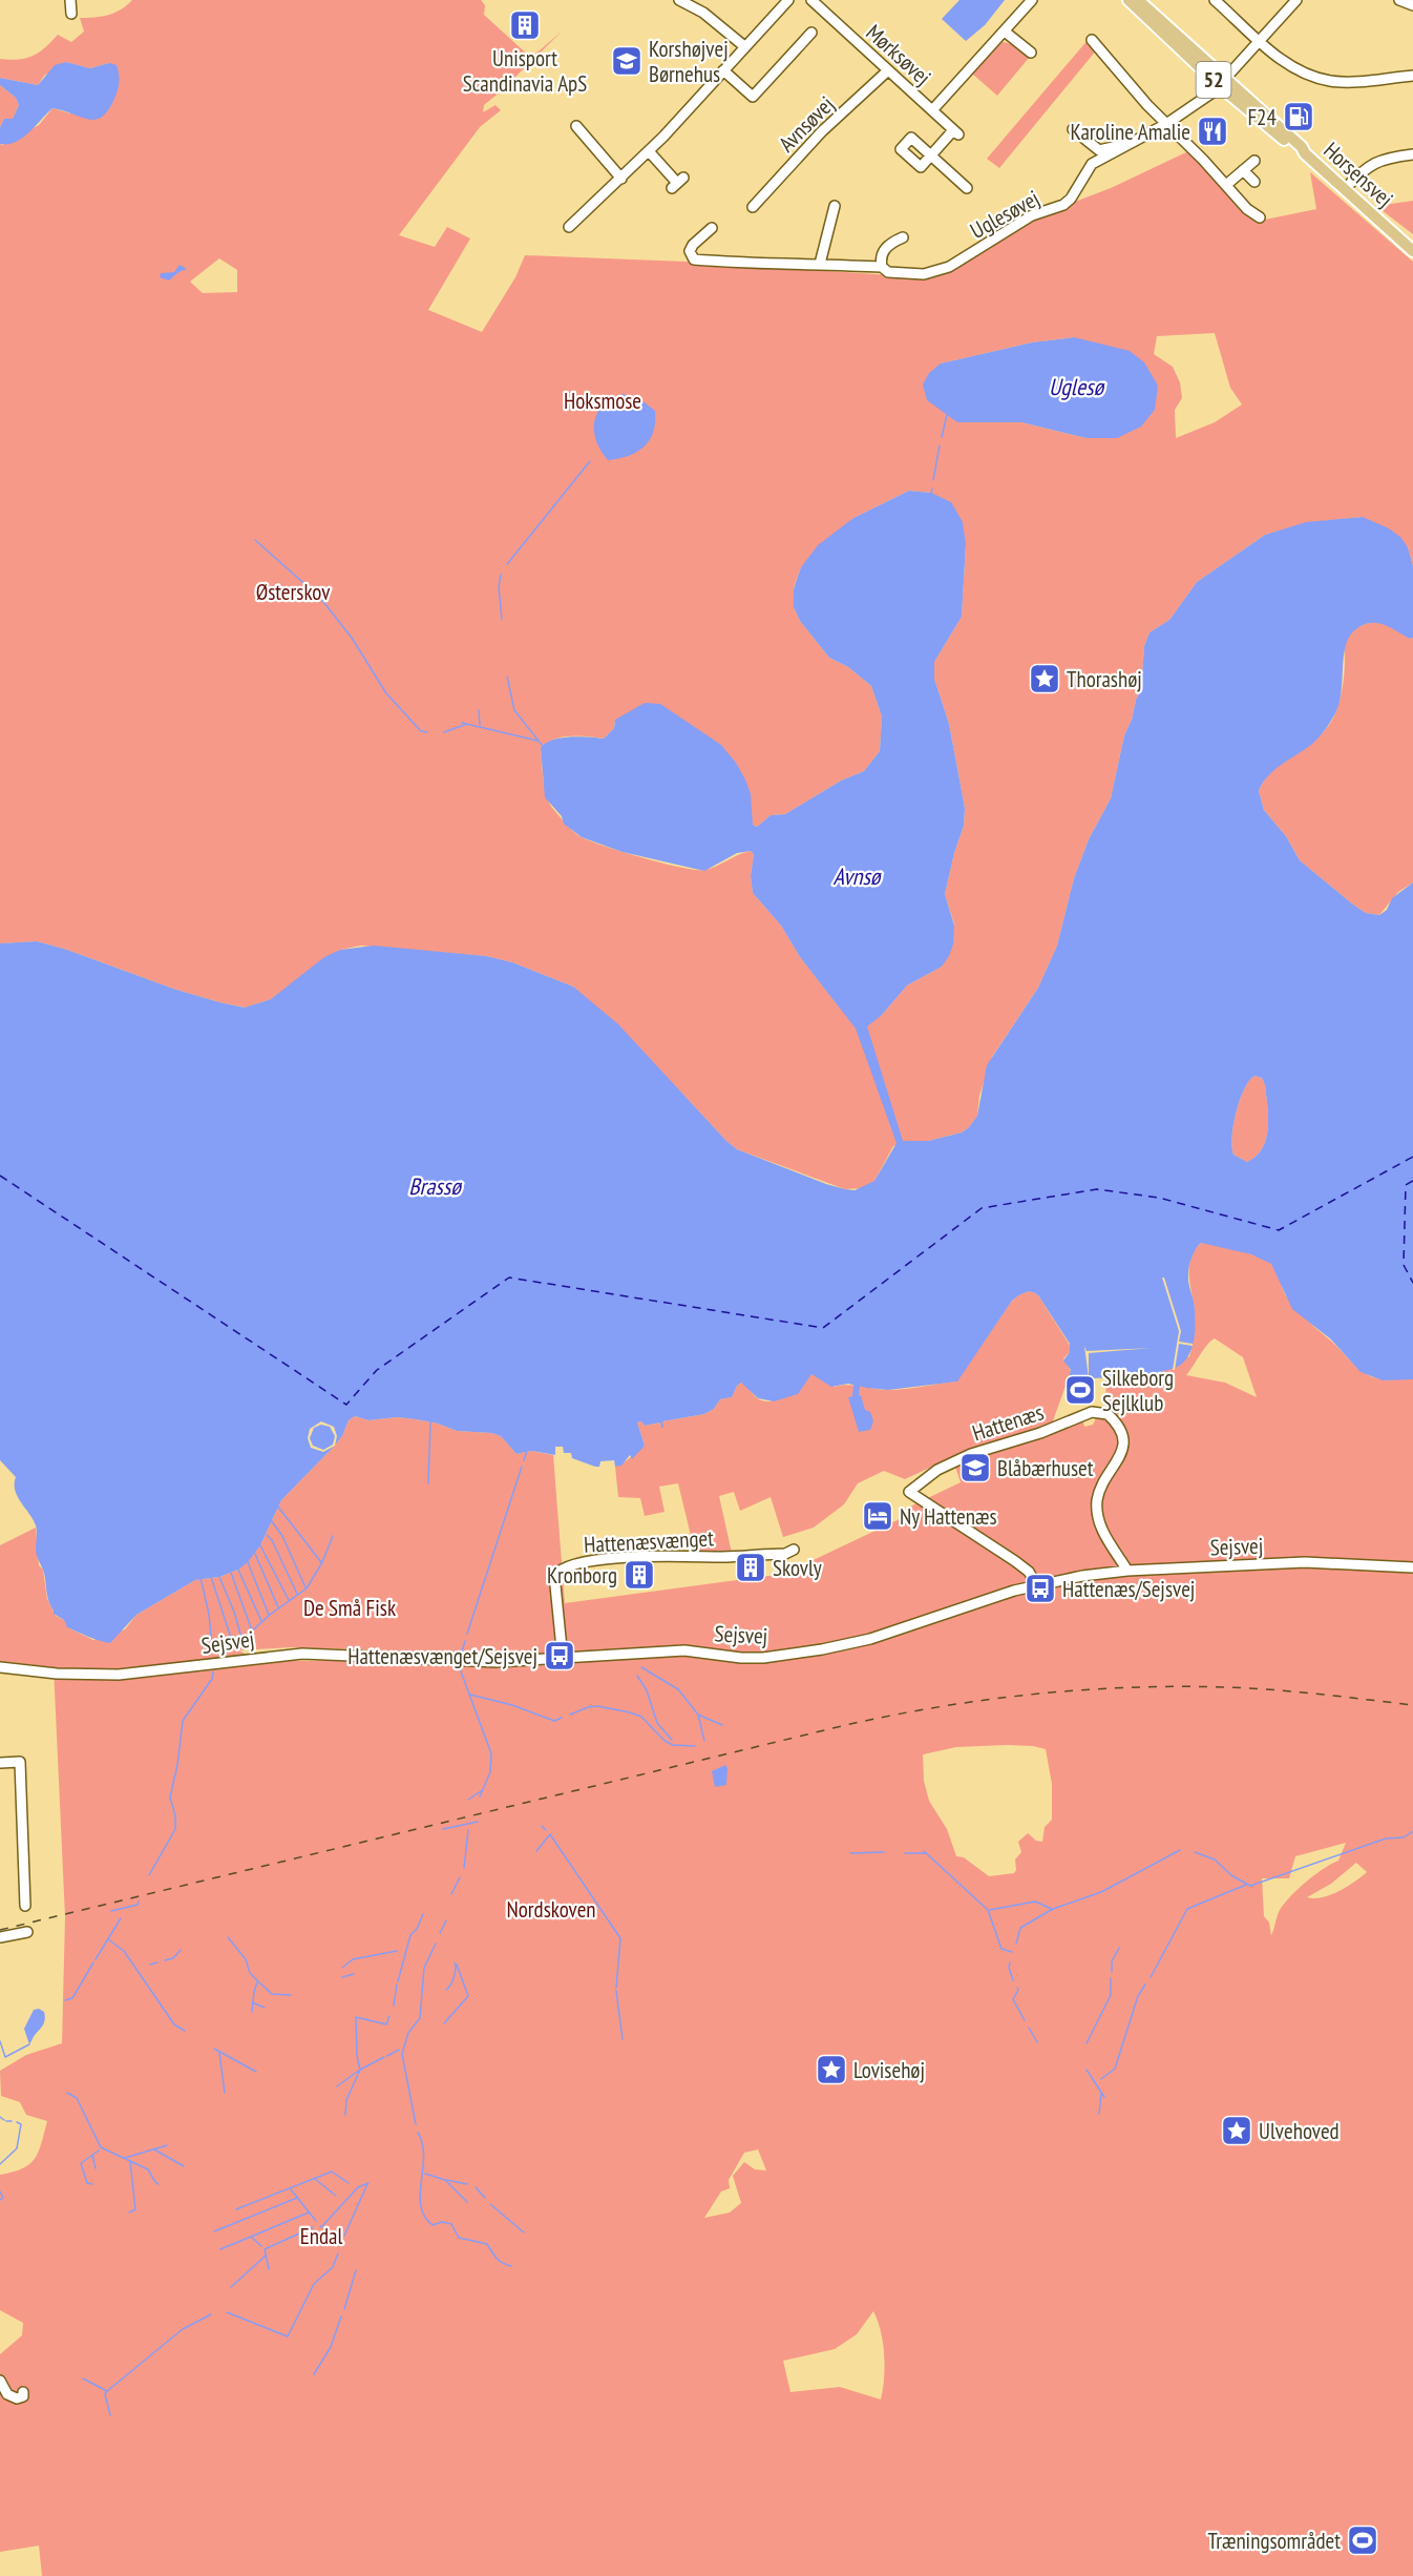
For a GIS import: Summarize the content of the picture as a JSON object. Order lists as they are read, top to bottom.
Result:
{
  "streets": {
    "main road": ["52", "Horsensvej"],
    "street": [
      "Mørksøvej",
      "Avnsøvej",
      "Uglesøvej",
      "Hattenæs",
      "Hattenæsvænget",
      "Sejsvej"
    ]
  },
  "crossings": [
    ["Mørksøvej", "Avnsøvej"],
    ["Horsensvej", "Uglesøvej"],
    ["Hattenæs", "Sejsvej"],
    ["Hattenæsvænget", "Sejsvej"]
  ],
  "water": ["Uglesø", "Avnsø", "Brassø"],
  "parks": [
    "Hoksmose",
    "Østerskov",
    "De Små Fisk",
    "Nordskoven",
    "Endal"
  ],
  "places": {
    "building": ["Unisport Scandinavia ApS", "Skovly", "Kronborg"],
    "school or university": ["Korshøjvej Børnehus", "Blåbærhuset"],
    "fuel station": ["F24"],
    "restaurant": ["Karoline Amalie"],
    "place": ["Thorashøj", "Lovisehøj", "Ulvehoved"],
    "sports": ["Silkeborg Sejlklub", "Træningsområdet"],
    "hotel": ["Ny Hattenæs"],
    "bus stop": ["Hattenæs/Sejsvej", "Hattenæsvænget/Sejsvej"]
  }
}
